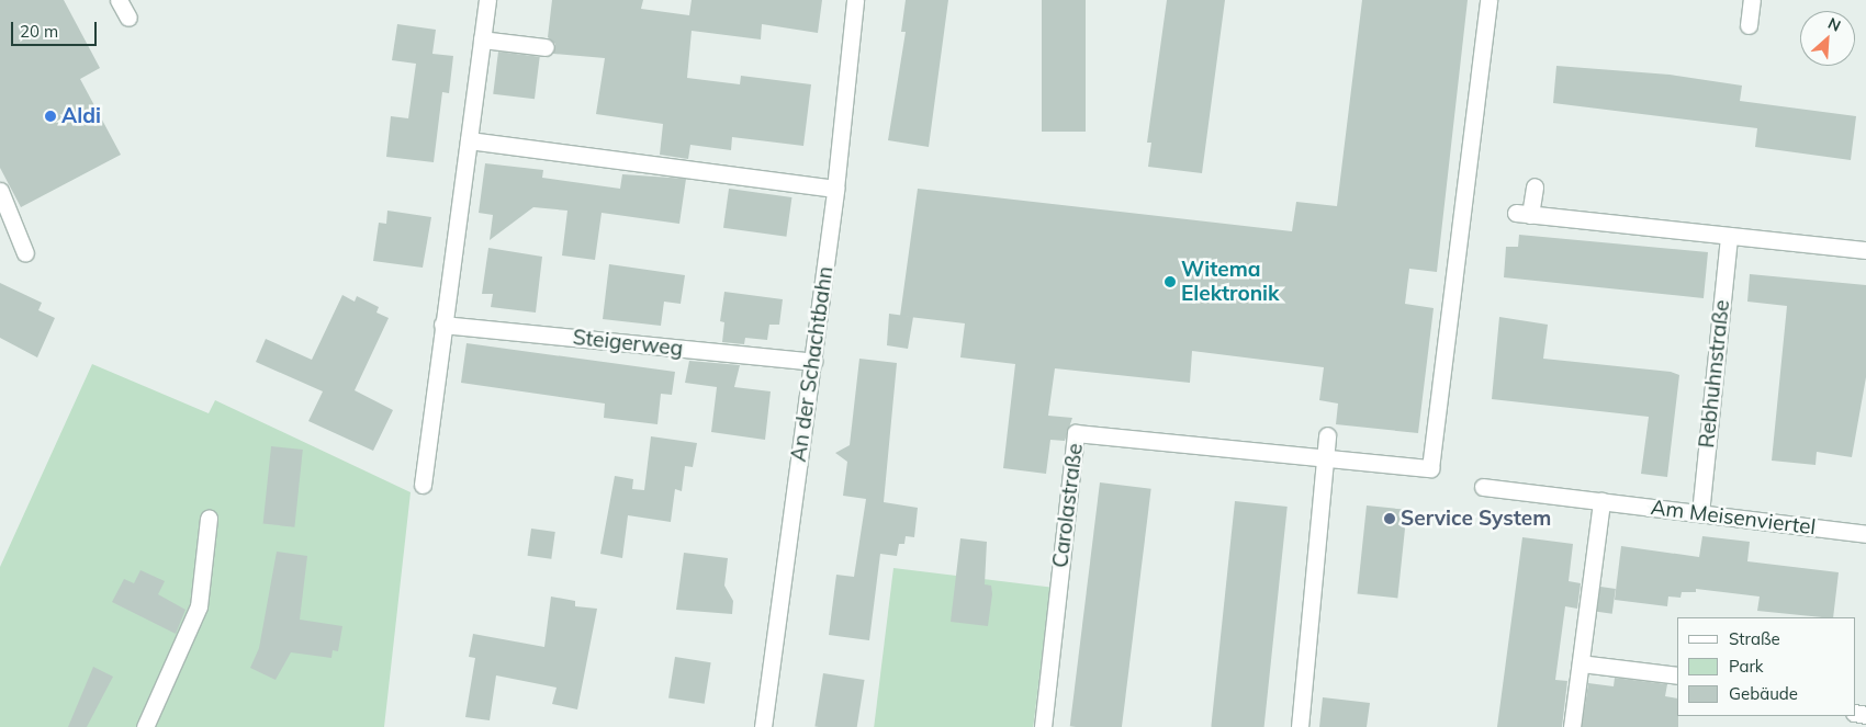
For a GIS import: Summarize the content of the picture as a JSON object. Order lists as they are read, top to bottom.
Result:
{
  "streets": {
    "street": [
      "Steigerweg",
      "An der Schachtbahn",
      "Rebhuhnstraße",
      "Carolastraße",
      "Am Meisenviertel"
    ]
  },
  "crossings": [
    ["Steigerweg", "An der Schachtbahn"],
    ["Rebhuhnstraße", "Am Meisenviertel"]
  ],
  "places": ["Aldi", "Witema Elektronik", "Service System"],
  "legend": ["Straße", "Park", "Gebäude"],
  "scale_bar": "20 m",
  "north": "top right"
}
